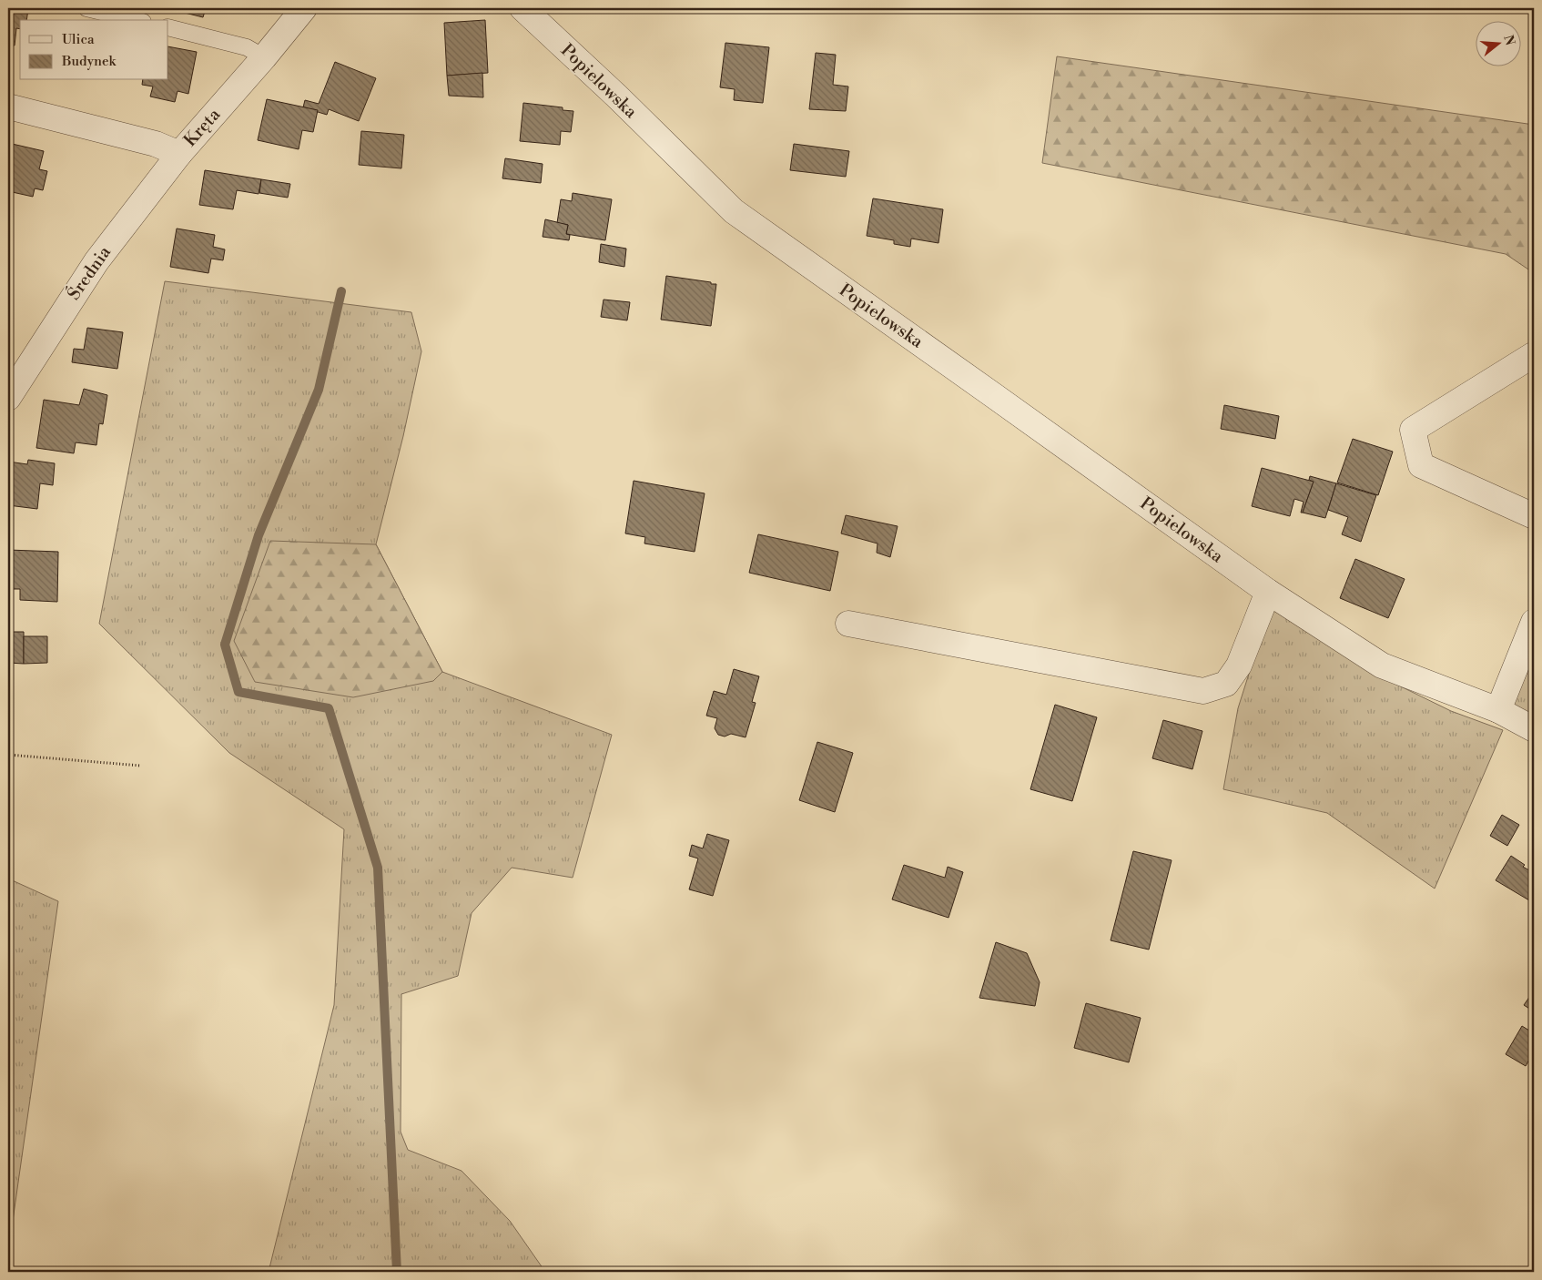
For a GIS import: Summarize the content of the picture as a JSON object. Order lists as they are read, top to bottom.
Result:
{
  "streets": {
    "street": ["Popielowska", "Kręta", "Średnia"]
  },
  "crossings": [
    ["Kręta", "Średnia"]
  ],
  "legend": ["Ulica", "Budynek"],
  "north": "right"
}
